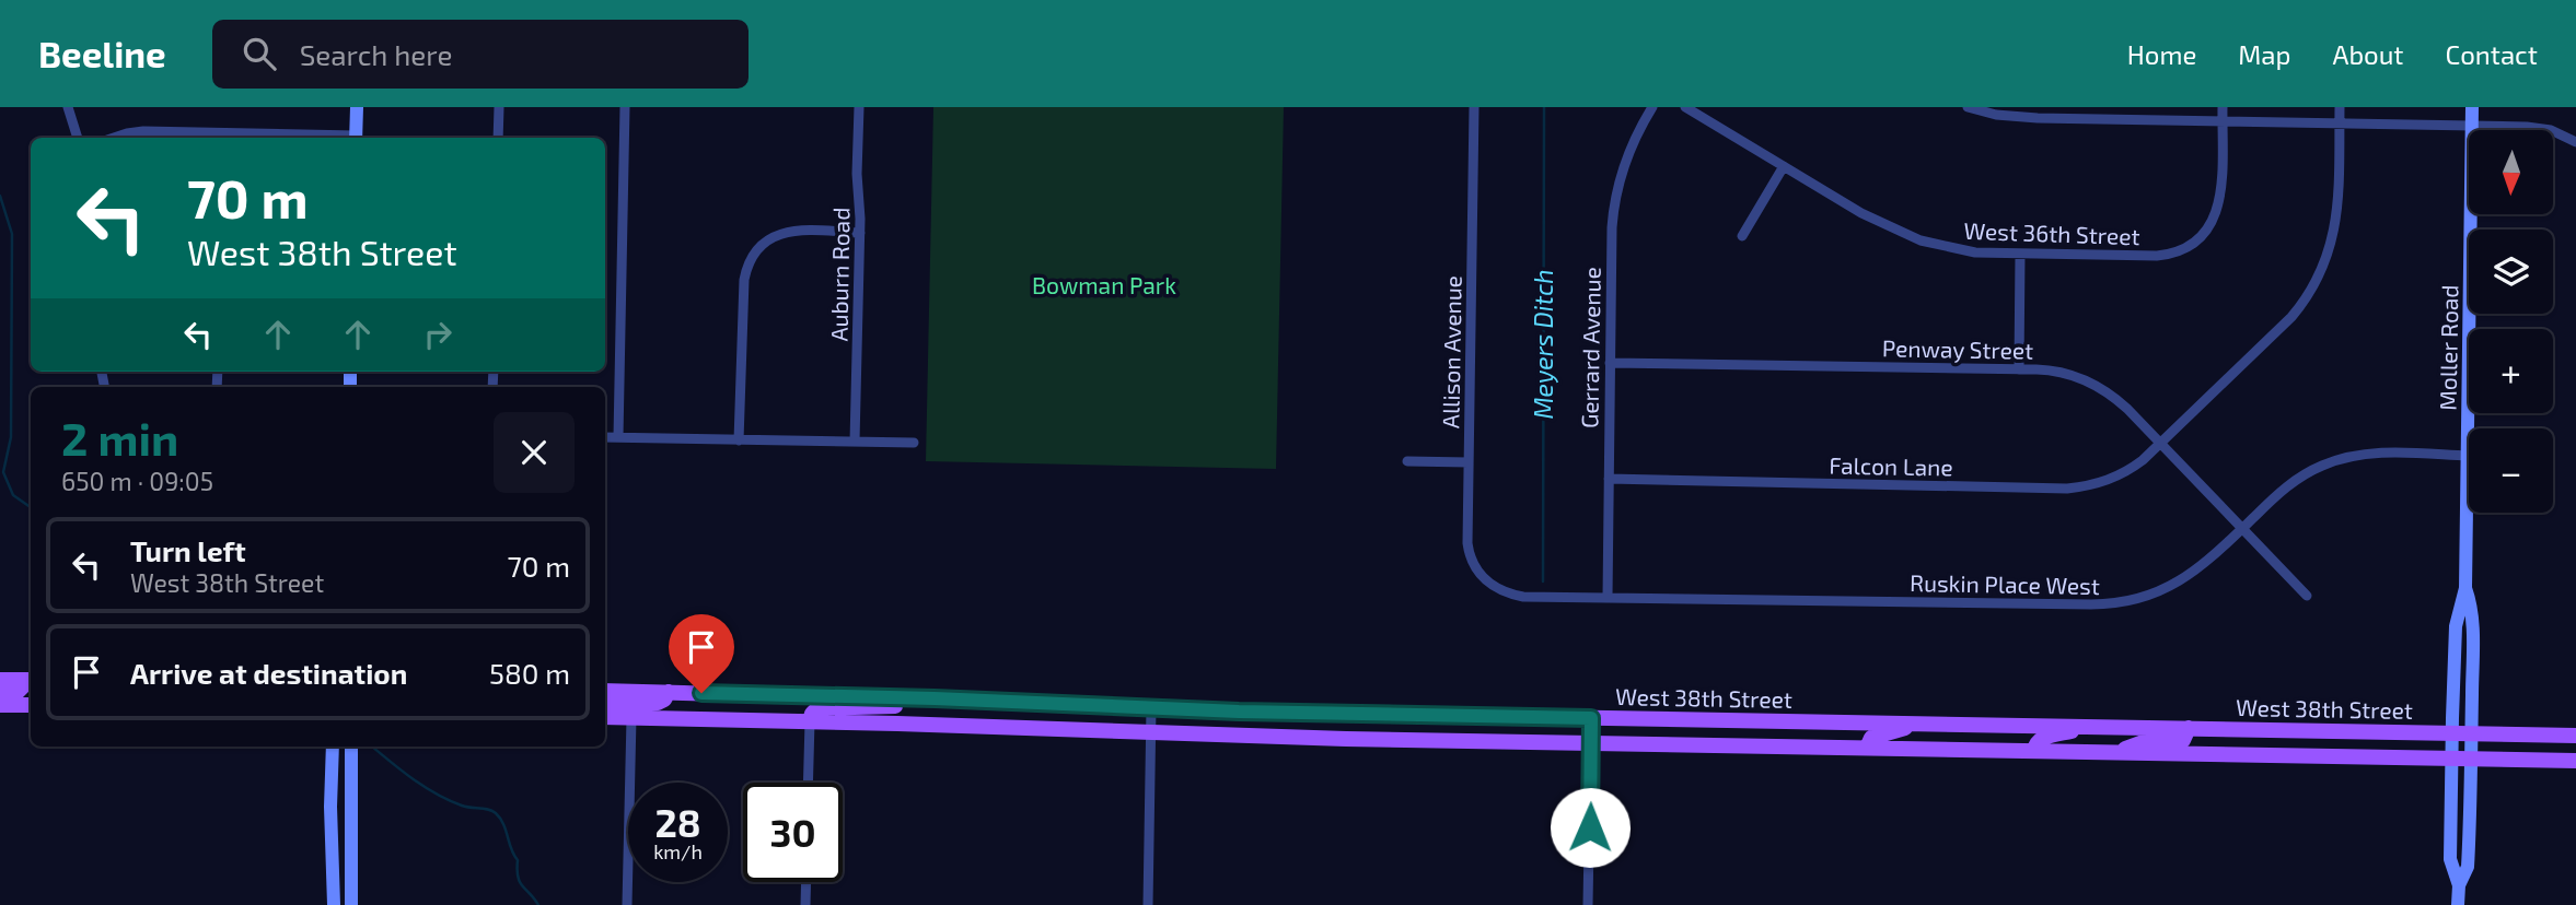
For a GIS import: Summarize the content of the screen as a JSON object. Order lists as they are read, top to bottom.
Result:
{
  "streets": {
    "main road": ["Moller Road", "West 38th Street"],
    "street": [
      "West 36th Street",
      "Auburn Road",
      "Gerrard Avenue",
      "Penway Street",
      "Allison Avenue",
      "Falcon Lane",
      "Ruskin Place West"
    ]
  },
  "crossings": [
    ["Gerrard Avenue", "Penway Street"],
    ["Gerrard Avenue", "Falcon Lane"],
    ["Gerrard Avenue", "Ruskin Place West"],
    ["Moller Road", "Ruskin Place West"],
    ["Moller Road", "West 38th Street"],
    ["Penway Street", "Falcon Lane"],
    ["Penway Street", "Ruskin Place West"],
    ["Allison Avenue", "Ruskin Place West"]
  ],
  "water": ["Meyers Ditch"],
  "parks": ["Bowman Park"],
  "north": "bottom",
  "page": {
    "header": "Beeline",
    "search": "Search here",
    "nav": [
      "Home",
      "Map",
      "About",
      "Contact"
    ],
    "map_buttons": ["+", "−"],
    "turn": ["70 m", "West 38th Street"],
    "heading": ["2 min", "650 m · 09:05"],
    "list": [
      {
        "name": "Turn left",
        "note": "West 38th Street",
        "value": "70 m"
      },
      {
        "name": "Arrive at destination",
        "value": "580 m"
      }
    ],
    "speed": "28 km/h",
    "limit": "30"
  }
}
